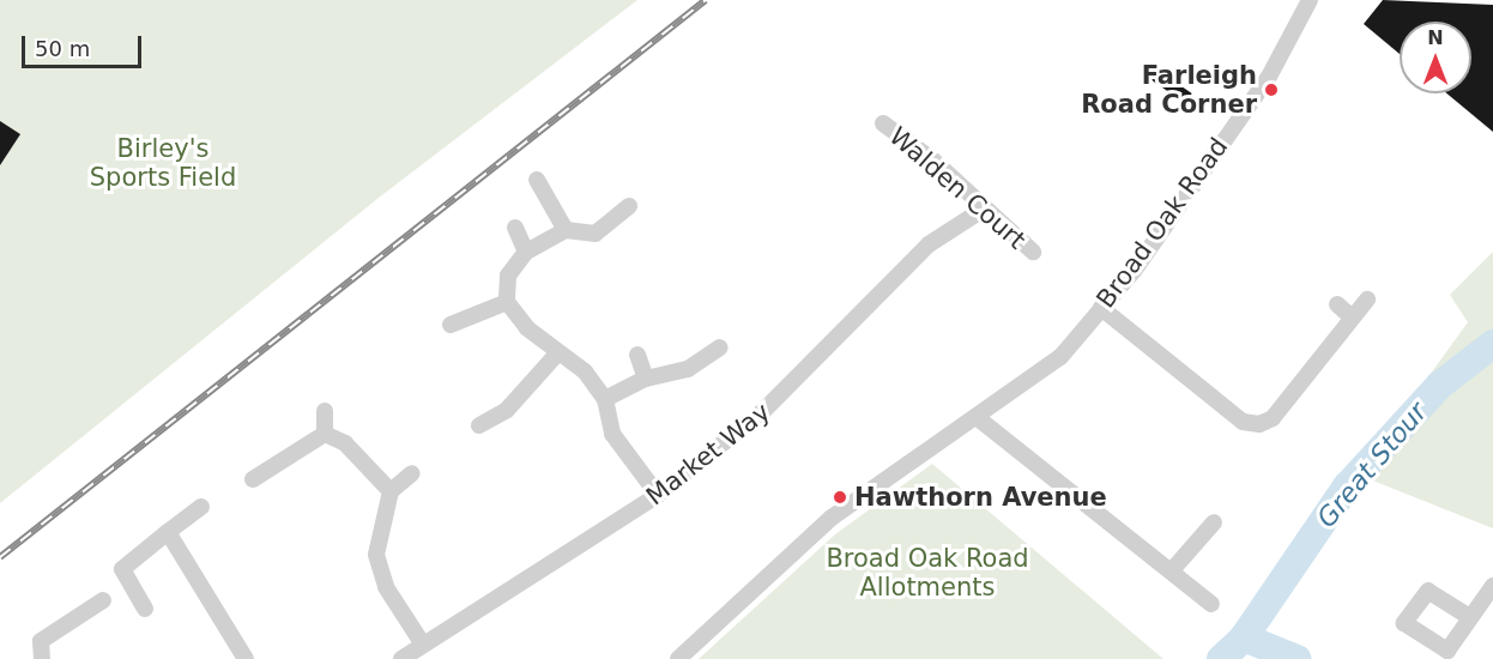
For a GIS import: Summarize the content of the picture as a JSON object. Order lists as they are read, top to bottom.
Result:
{
  "streets": {
    "street": ["Walden Court", "Broad Oak Road", "Market Way"]
  },
  "crossings": [
    ["Walden Court", "Market Way"]
  ],
  "water": ["Great Stour"],
  "parks": ["Birley's Sports Field", "Broad Oak Road Allotments"],
  "places": ["Farleigh Road Corner", "Hawthorn Avenue"],
  "scale_bar": "50 m",
  "north": "top"
}
